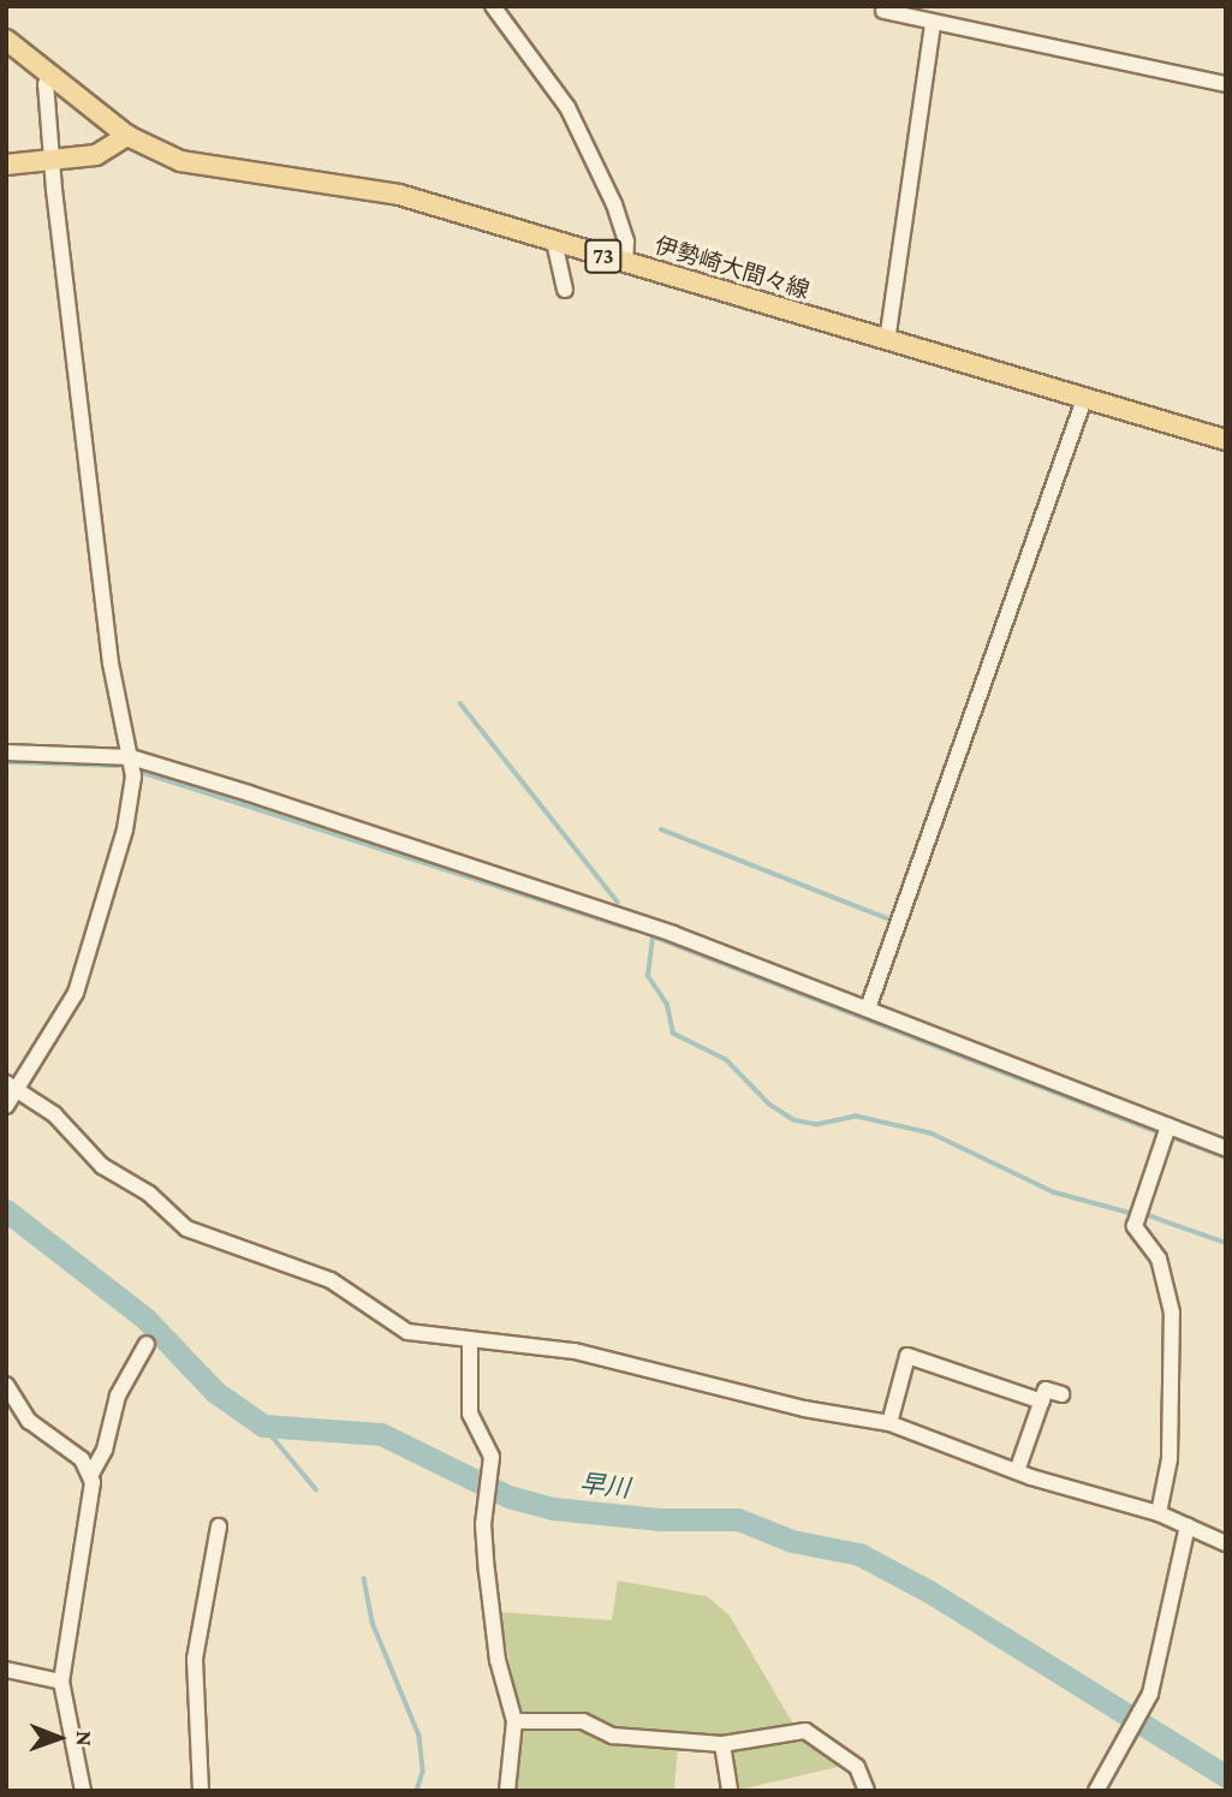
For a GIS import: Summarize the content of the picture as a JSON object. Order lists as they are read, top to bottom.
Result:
{
  "streets": {
    "main road": ["73", "伊勢崎大間々線"]
  },
  "water": ["早川"],
  "north": "right"
}
